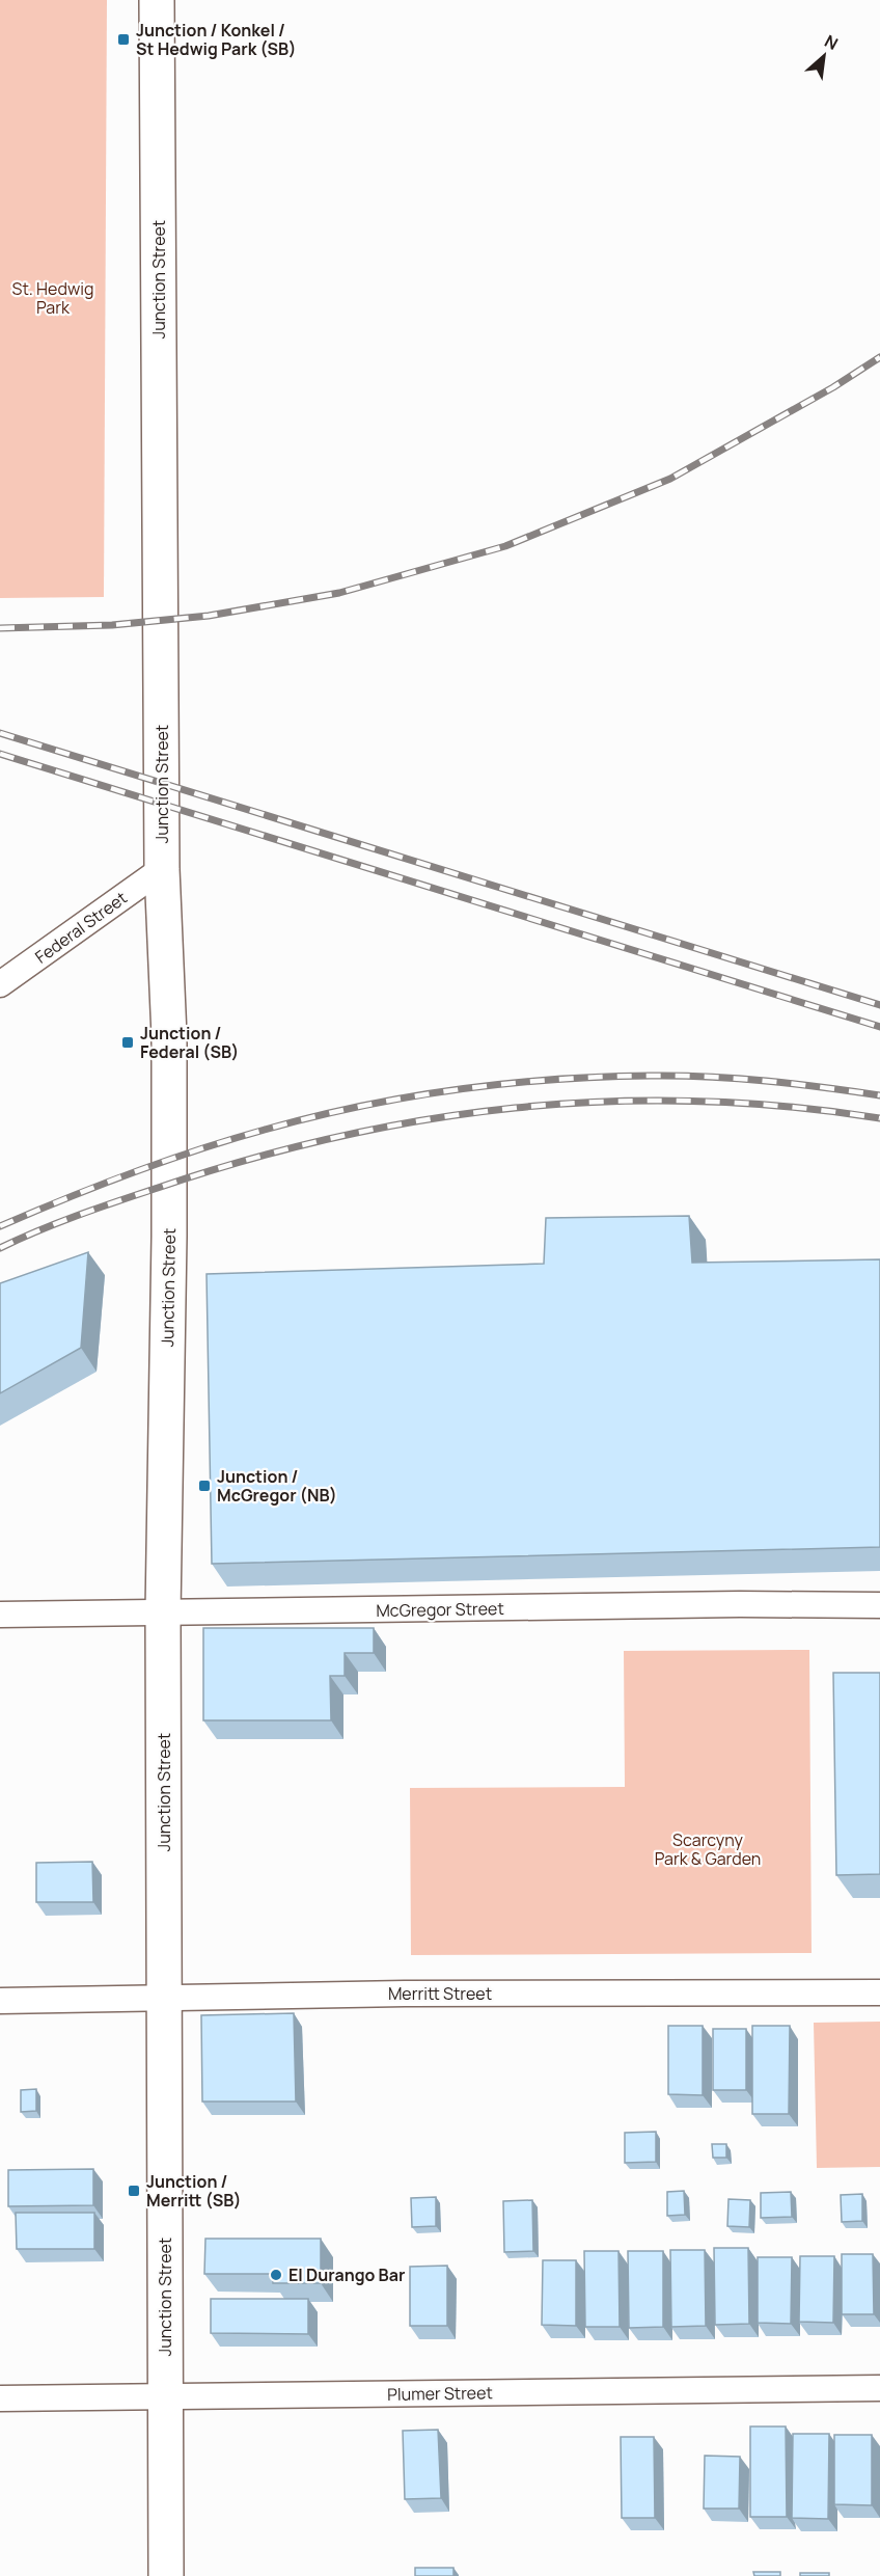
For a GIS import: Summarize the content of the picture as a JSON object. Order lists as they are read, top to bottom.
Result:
{
  "streets": {
    "street": [
      "Junction Street",
      "Federal Street",
      "McGregor Street",
      "Merritt Street",
      "Plumer Street"
    ]
  },
  "crossings": [
    ["Junction Street", "Federal Street"],
    ["Junction Street", "McGregor Street"],
    ["Junction Street", "Merritt Street"],
    ["Junction Street", "Plumer Street"]
  ],
  "parks": ["St. Hedwig Park", "Scarcyny Park & Garden"],
  "places": {
    "transit": [
      "Junction / Konkel / St Hedwig Park (SB)",
      "Junction / Federal (SB)",
      "Junction / McGregor (NB)",
      "Junction / Merritt (SB)"
    ],
    "other": ["El Durango Bar"]
  },
  "north": "top right"
}
